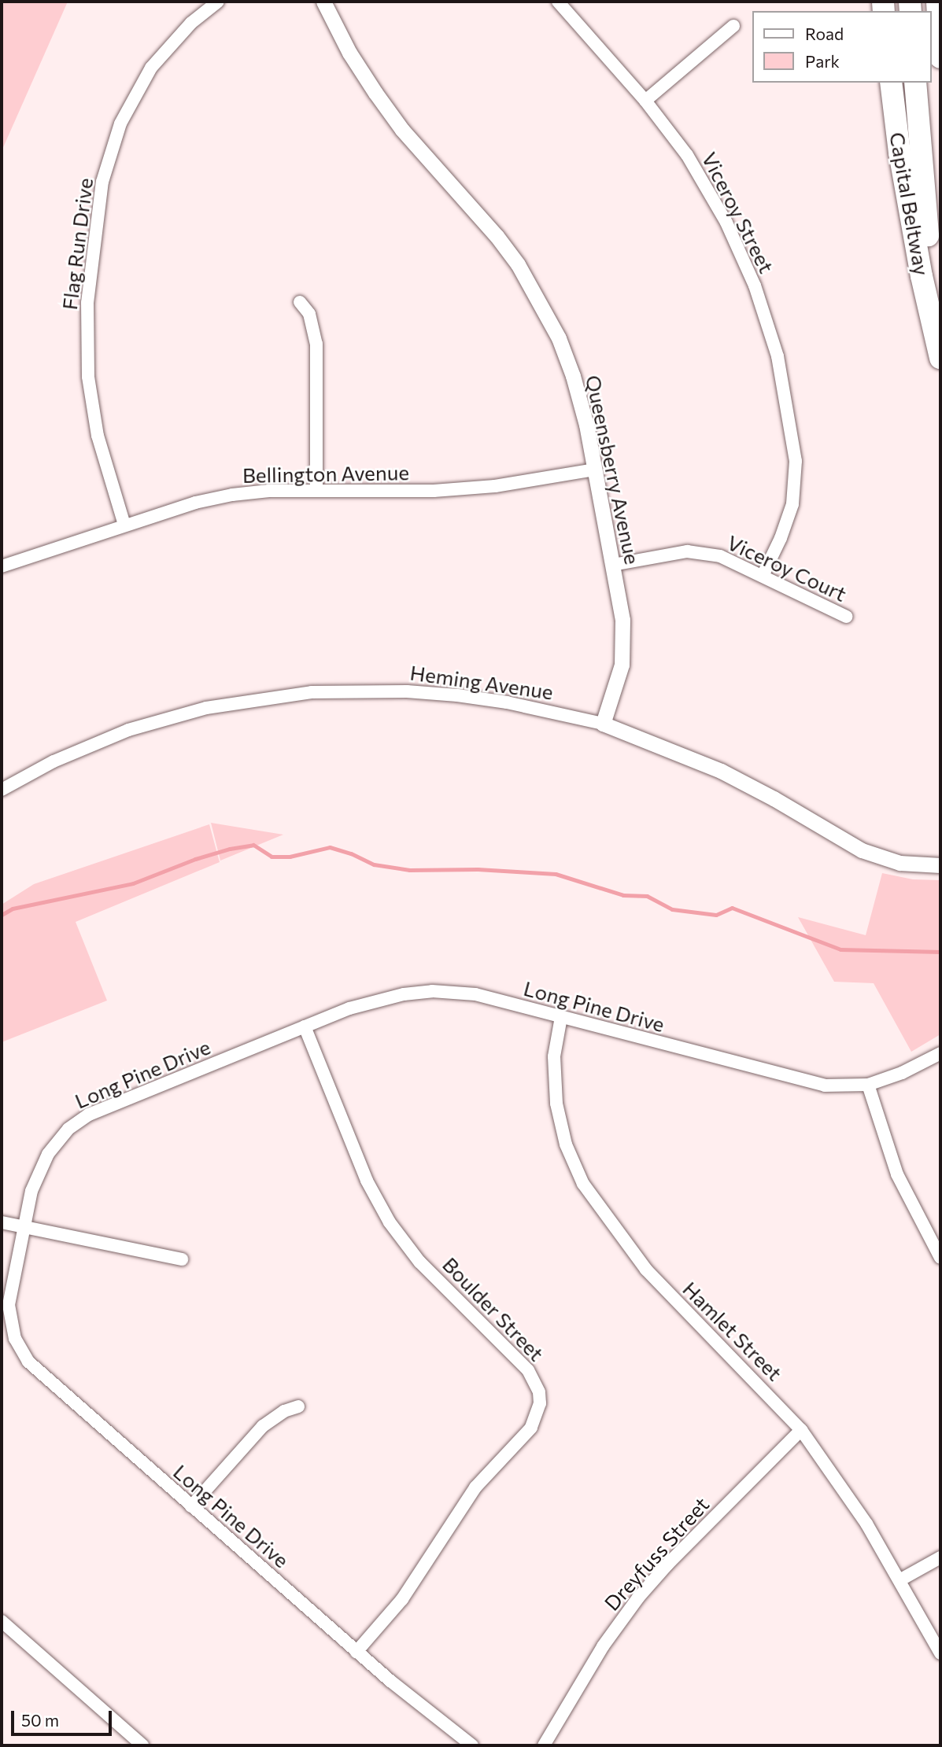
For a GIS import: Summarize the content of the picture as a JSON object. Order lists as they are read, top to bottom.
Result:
{
  "streets": {
    "highway": ["Capital Beltway"],
    "street": [
      "Viceroy Street",
      "Flag Run Drive",
      "Queensberry Avenue",
      "Bellington Avenue",
      "Viceroy Court",
      "Heming Avenue",
      "Long Pine Drive",
      "Boulder Street",
      "Hamlet Street",
      "Dreyfuss Street"
    ]
  },
  "crossings": [
    ["Viceroy Street", "Viceroy Court"],
    ["Flag Run Drive", "Bellington Avenue"],
    ["Queensberry Avenue", "Bellington Avenue"],
    ["Queensberry Avenue", "Viceroy Court"],
    ["Queensberry Avenue", "Heming Avenue"],
    ["Long Pine Drive", "Boulder Street"],
    ["Long Pine Drive", "Hamlet Street"],
    ["Hamlet Street", "Dreyfuss Street"]
  ],
  "legend": ["Road", "Park"],
  "scale_bar": "50 m"
}
